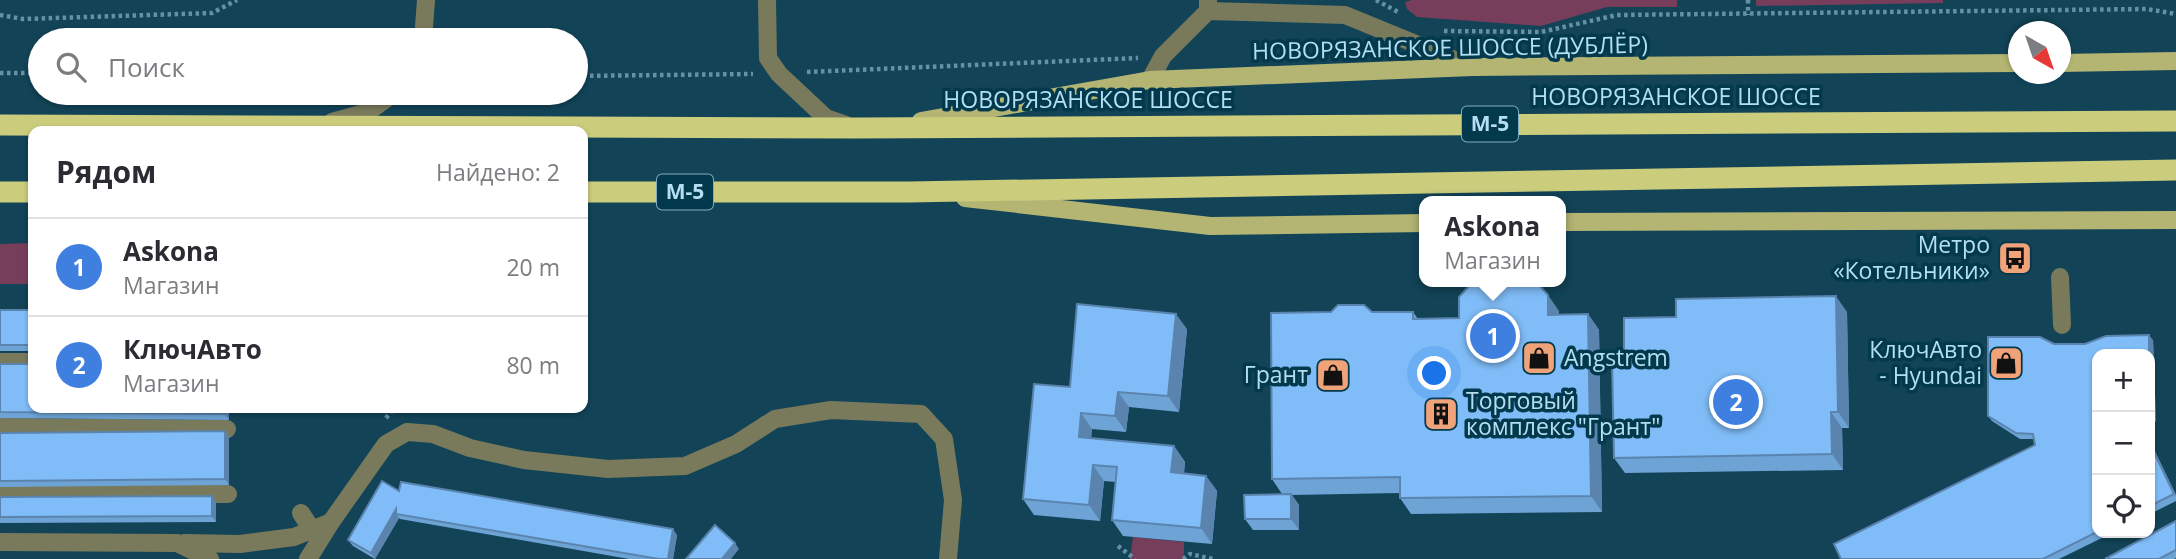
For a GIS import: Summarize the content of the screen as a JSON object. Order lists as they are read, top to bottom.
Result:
{
  "streets": {
    "highway": ["НОВОРЯЗАНСКОЕ ШОССЕ", "М-5"],
    "main road": ["НОВОРЯЗАНСКОЕ ШОССЕ (ДУБЛЁР)"]
  },
  "crossings": [
    ["НОВОРЯЗАНСКОЕ ШОССЕ (ДУБЛЁР)", "НОВОРЯЗАНСКОЕ ШОССЕ"]
  ],
  "places": {
    "bus stop": ["Метро «Котельники»"],
    "shop": ["Angstrem", "КлючАвто - Hyundai", "Грант"],
    "building": ["Торговый комплекс \"Грант\""]
  },
  "north": "bottom right",
  "page": {
    "search": "Поиск",
    "heading": ["Рядом", "Найдено: 2"],
    "popup": ["Askona", "Магазин"],
    "list": [
      {
        "mark": "1",
        "name": "Askona",
        "note": "Магазин",
        "value": "20 m"
      },
      {
        "mark": "2",
        "name": "КлючАвто",
        "note": "Магазин",
        "value": "80 m"
      }
    ],
    "pins": ["1", "2"],
    "map_buttons": ["+", "−"]
  }
}
